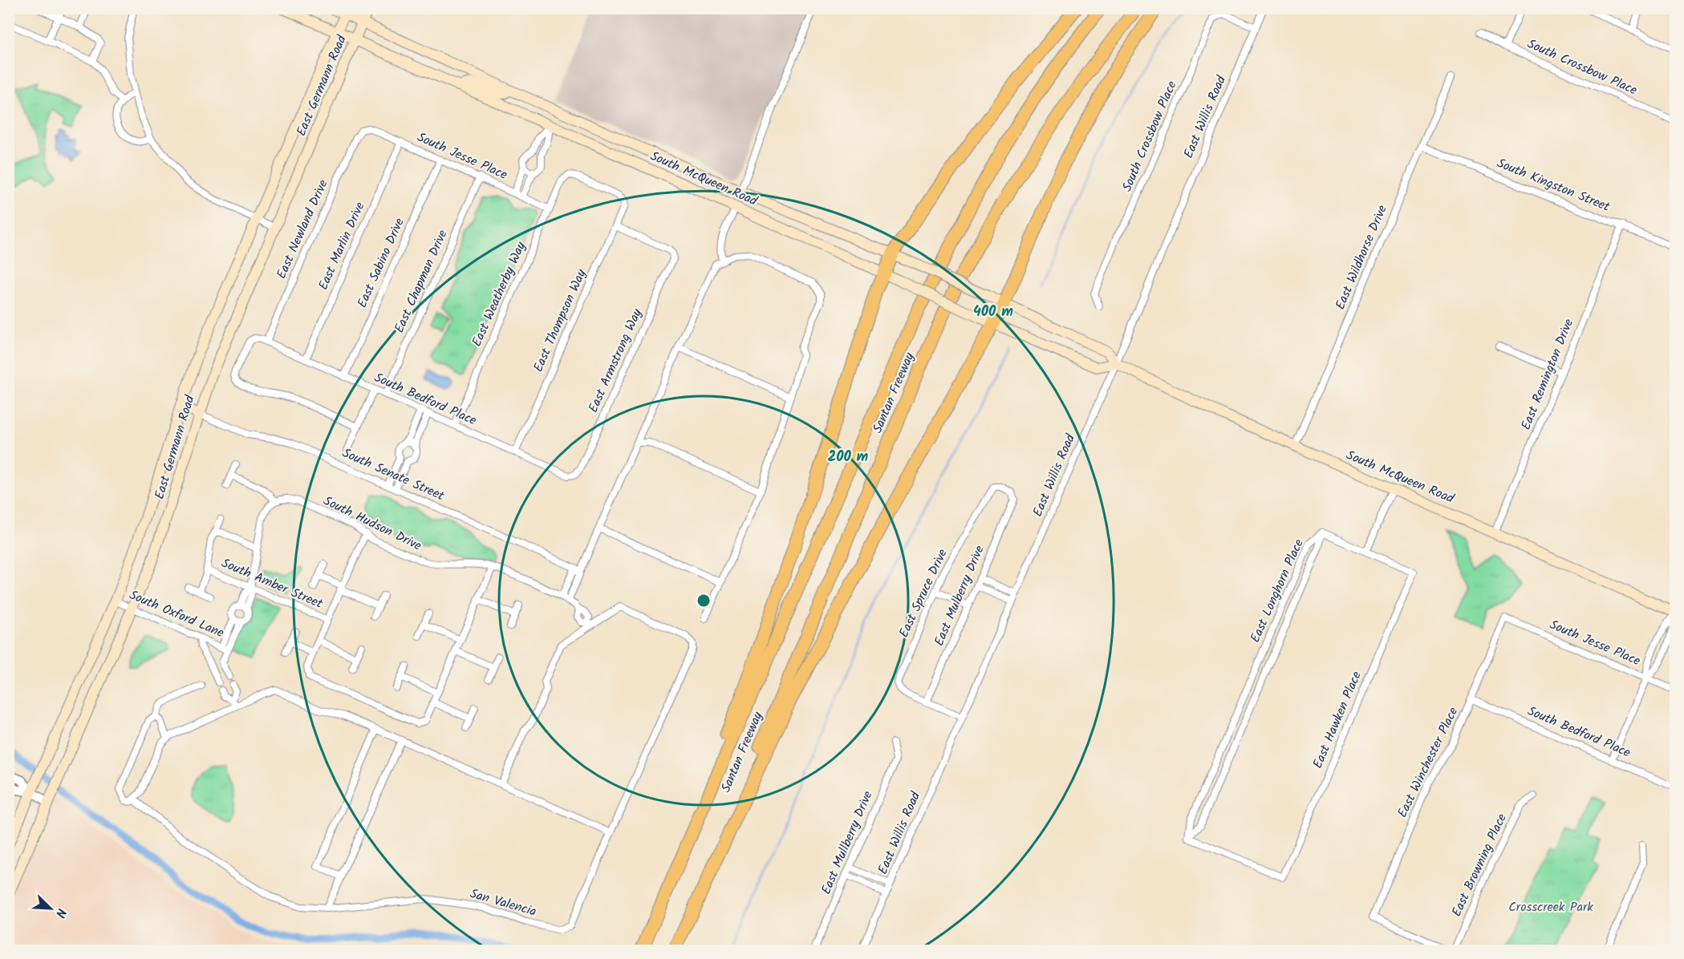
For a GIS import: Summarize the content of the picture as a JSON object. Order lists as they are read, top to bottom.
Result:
{
  "streets": {
    "highway": ["Santan Freeway"],
    "main road": ["East Germann Road", "South McQueen Road"],
    "street": [
      "South Crossbow Place",
      "East Willis Road",
      "South Jesse Place",
      "South Kingston Street",
      "East Newland Drive",
      "East Marlin Drive",
      "East Wildhorse Drive",
      "East Sabino Drive",
      "East Chapman Drive",
      "East Weatherby Way",
      "East Thompson Way",
      "East Armstrong Way",
      "East Remington Drive",
      "South Bedford Place",
      "South Senate Street",
      "South Hudson Drive",
      "South Amber Street",
      "East Longhorn Place",
      "East Spruce Drive",
      "East Mulberry Drive",
      "South Oxford Lane",
      "East Hawken Place",
      "East Winchester Place",
      "East Mullberry Drive",
      "East Browning Place",
      "San Valencia"
    ]
  },
  "crossings": [
    ["South Crossbow Place", "East Willis Road"],
    ["East Germann Road", "South McQueen Road"],
    ["East Germann Road", "South Senate Street"],
    ["East Germann Road", "South Oxford Lane"],
    ["East Willis Road", "South McQueen Road"],
    ["South Jesse Place", "East Newland Drive"],
    ["South Jesse Place", "East Marlin Drive"],
    ["South Jesse Place", "East Sabino Drive"],
    ["South Jesse Place", "East Chapman Drive"],
    ["South Jesse Place", "East Weatherby Way"],
    ["South Jesse Place", "East Winchester Place"],
    ["South McQueen Road", "East Wildhorse Drive"],
    ["South McQueen Road", "East Remington Drive"],
    ["South Kingston Street", "East Wildhorse Drive"],
    ["South Kingston Street", "East Remington Drive"],
    ["East Newland Drive", "South Bedford Place"],
    ["East Marlin Drive", "South Bedford Place"],
    ["East Sabino Drive", "South Bedford Place"],
    ["East Chapman Drive", "South Bedford Place"],
    ["East Weatherby Way", "East Thompson Way"],
    ["East Weatherby Way", "South Bedford Place"],
    ["East Thompson Way", "East Armstrong Way"],
    ["East Thompson Way", "South Bedford Place"],
    ["East Armstrong Way", "South Bedford Place"],
    ["South Bedford Place", "East Winchester Place"],
    ["East Longhorn Place", "East Hawken Place"],
    ["East Spruce Drive", "East Mulberry Drive"]
  ],
  "parks": ["Crosscreek Park"],
  "north": "bottom right",
  "rings": ["400 m", "200 m"]
}
